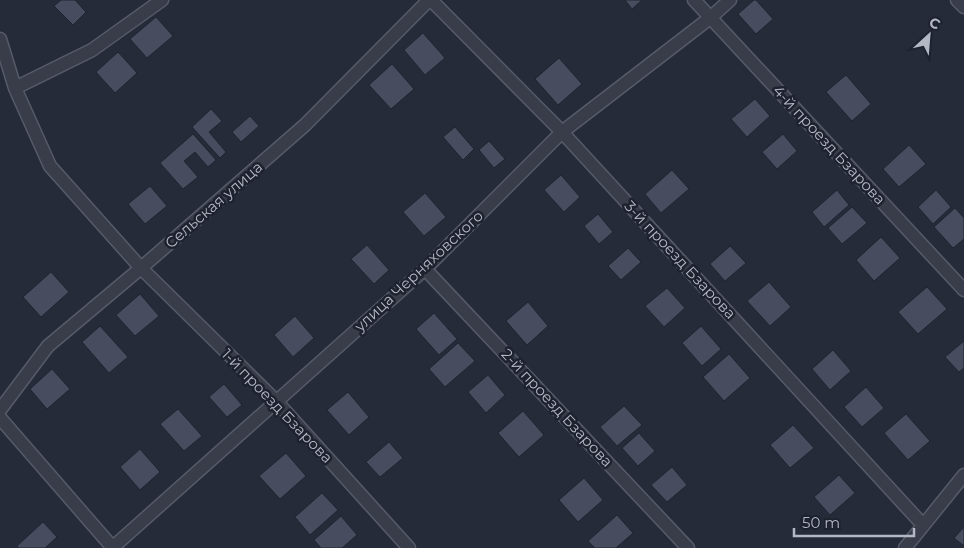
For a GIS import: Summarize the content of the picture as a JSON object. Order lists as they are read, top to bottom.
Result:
{
  "streets": {
    "street": [
      "4-й проезд Бзарова",
      "Сельская улица",
      "3-й проезд Бзарова",
      "улица Черняховского",
      "1-й проезд Бзарова",
      "2-й проезд Бзарова"
    ]
  },
  "crossings": [
    ["4-й проезд Бзарова", "улица Черняховского"],
    ["Сельская улица", "3-й проезд Бзарова"],
    ["Сельская улица", "1-й проезд Бзарова"],
    ["3-й проезд Бзарова", "улица Черняховского"],
    ["улица Черняховского", "1-й проезд Бзарова"],
    ["улица Черняховского", "2-й проезд Бзарова"]
  ],
  "scale_bar": "50 m",
  "north": "top right"
}
